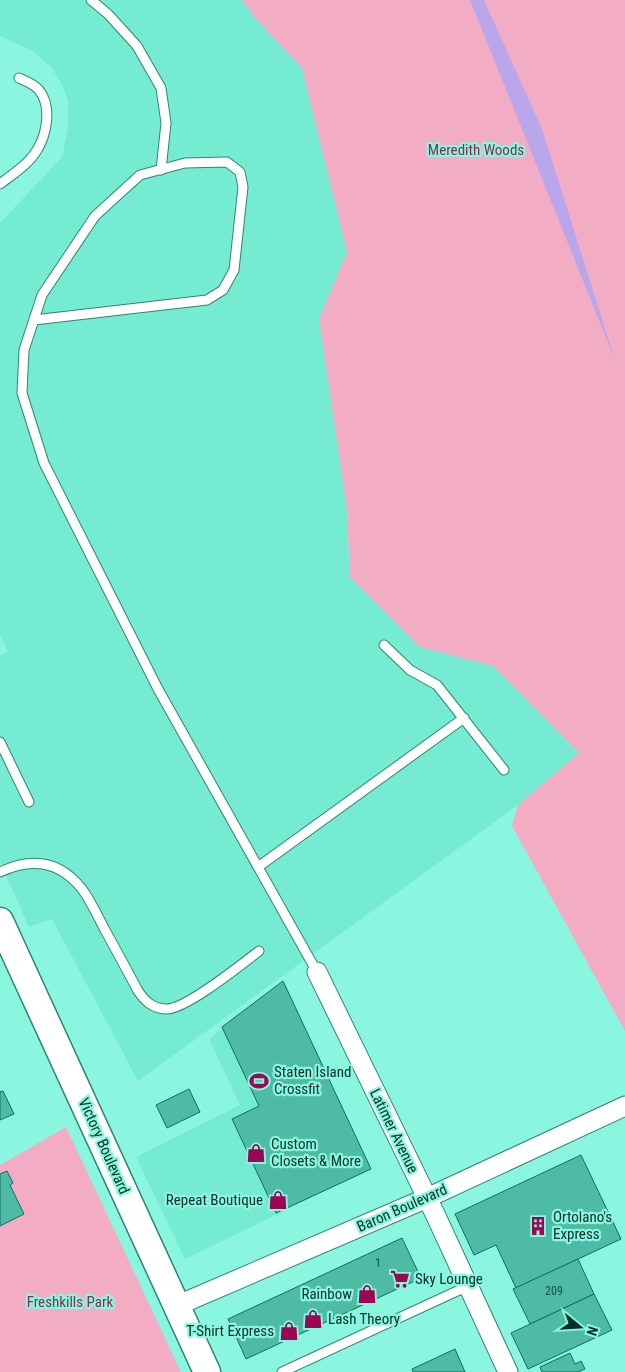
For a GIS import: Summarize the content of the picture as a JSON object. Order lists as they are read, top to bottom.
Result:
{
  "streets": {
    "main road": ["Victory Boulevard"],
    "street": ["Latimer Avenue", "Baron Boulevard"]
  },
  "crossings": [
    ["Latimer Avenue", "Baron Boulevard"],
    ["Victory Boulevard", "Baron Boulevard"]
  ],
  "parks": ["Meredith Woods", "Freshkills Park"],
  "places": {
    "sports": ["Staten Island Crossfit"],
    "shop": [
      "Custom Closets & More",
      "Repeat Boutique",
      "Rainbow",
      "Lash Theory",
      "T-Shirt Express"
    ],
    "building": ["Ortolano's Express"],
    "supermarket": ["Sky Lounge"]
  },
  "house_numbers": ["1", "209"],
  "north": "right"
}
